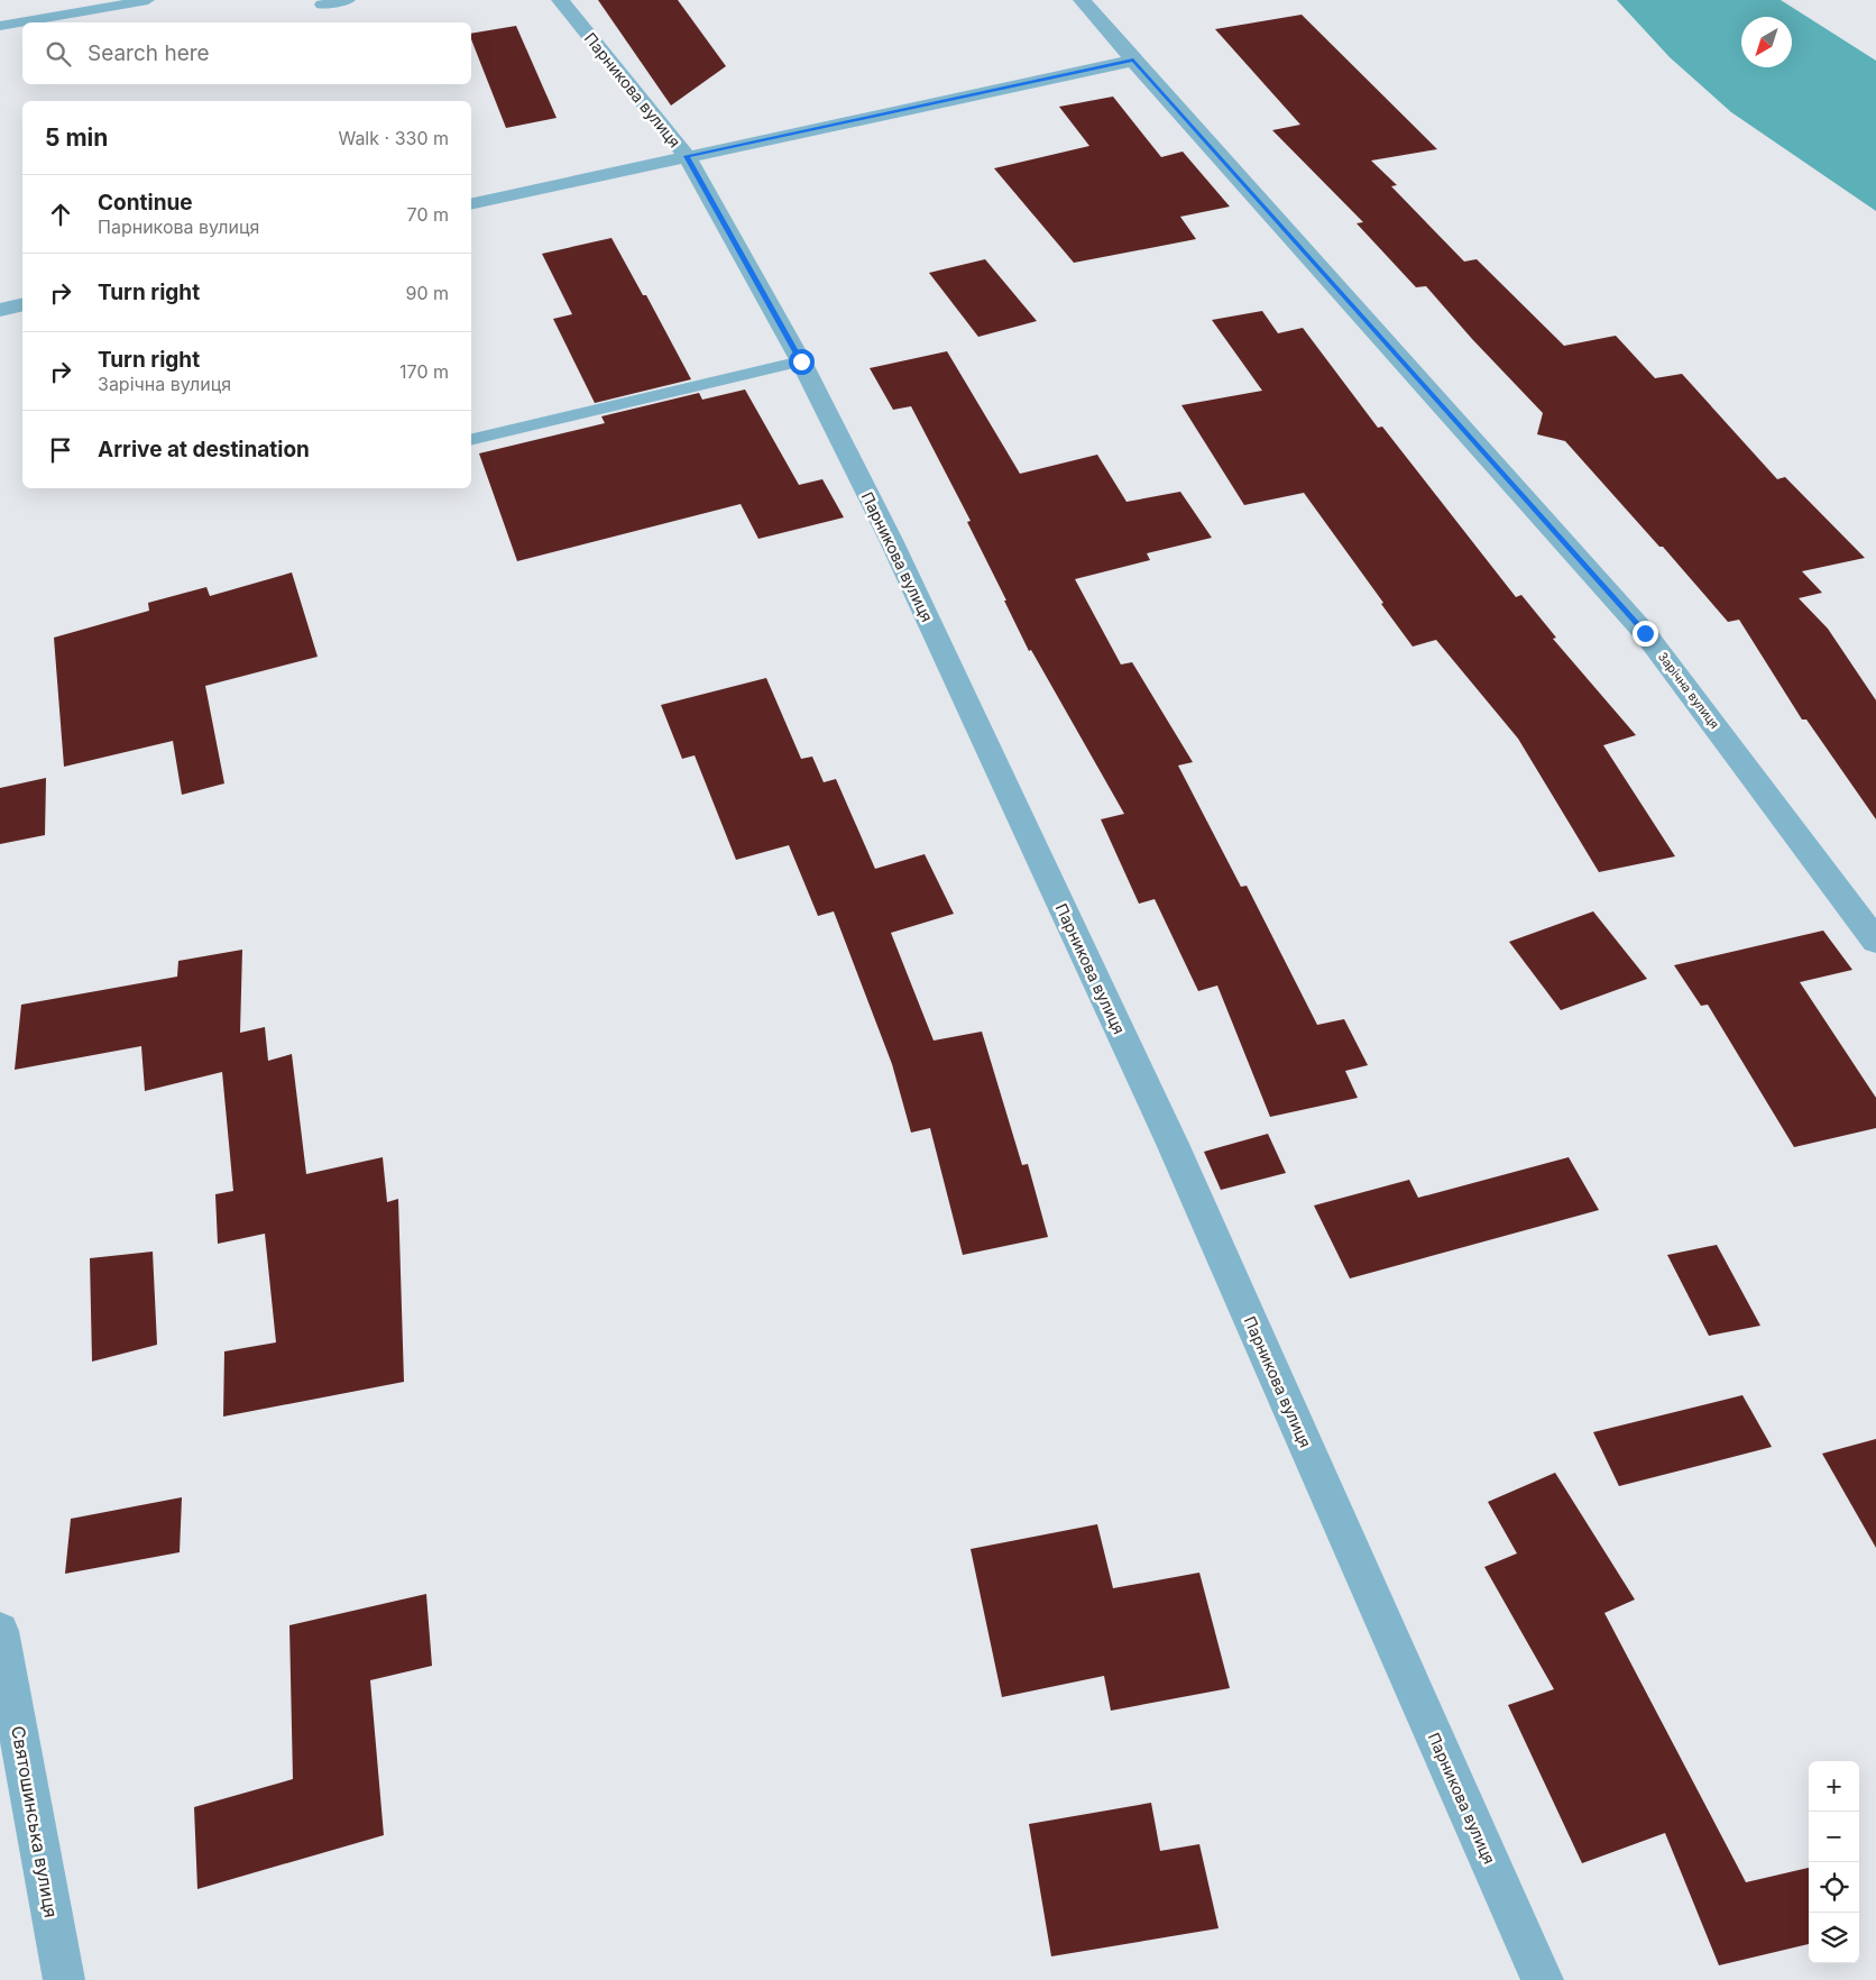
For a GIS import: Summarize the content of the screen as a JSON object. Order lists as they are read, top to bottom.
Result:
{
  "streets": {
    "street": ["Парникова вулиця", "Зарічна вулиця", "Святошинська вулиця"]
  },
  "north": "bottom left",
  "page": {
    "search": "Search here",
    "heading": ["5 min", "Walk · 330 m"],
    "list": [
      ["Continue", "Парникова вулиця", "70 m"],
      ["Turn right", "90 m"],
      ["Turn right", "Зарічна вулиця", "170 m"],
      "Arrive at destination"
    ],
    "map_buttons": ["+", "−"]
  }
}
